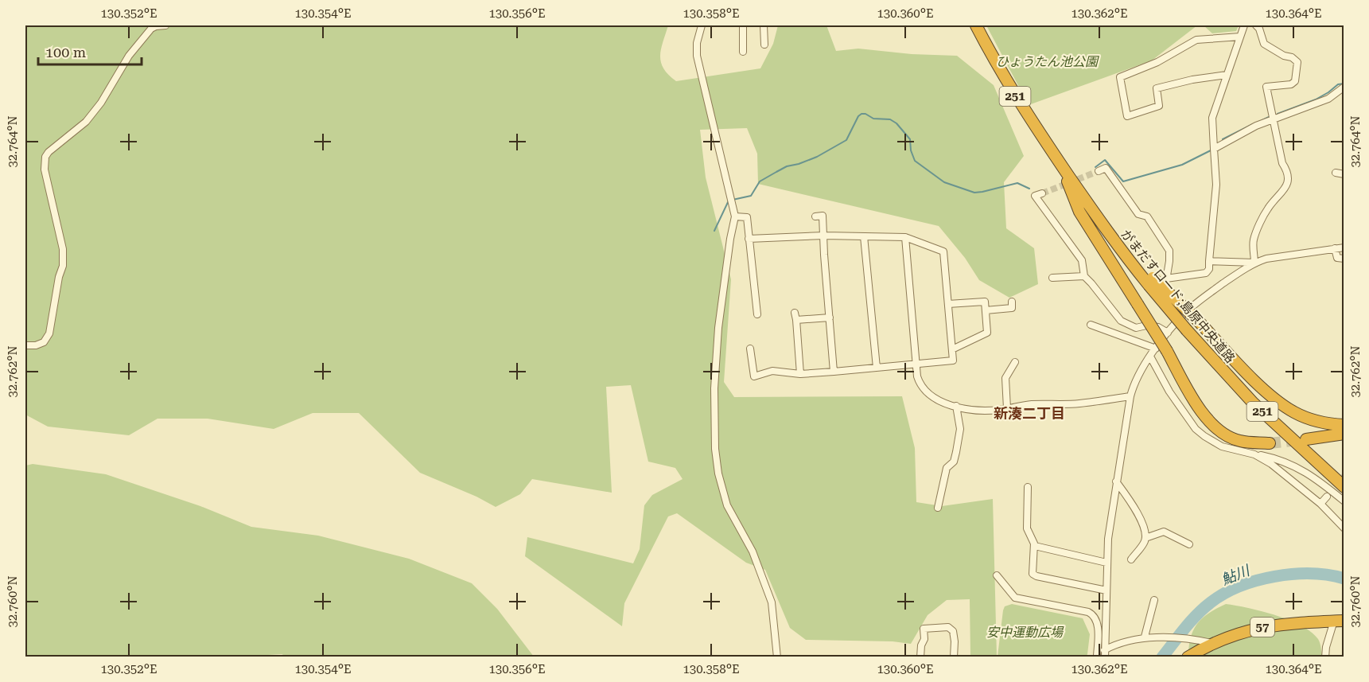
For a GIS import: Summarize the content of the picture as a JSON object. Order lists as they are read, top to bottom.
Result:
{
  "streets": {
    "highway": ["251", "がまだすロード;島原中央道路", "57"]
  },
  "districts": ["新湊二丁目"],
  "water": ["鮎川"],
  "parks": ["ひょうたん池公園", "安中運動広場"],
  "scale_bar": "100 m",
  "coordinates": [
    "130.352°E",
    "130.354°E",
    "130.356°E",
    "130.358°E",
    "130.360°E",
    "130.362°E",
    "130.364°E",
    "32.764°N",
    "32.762°N",
    "32.760°N"
  ]
}
